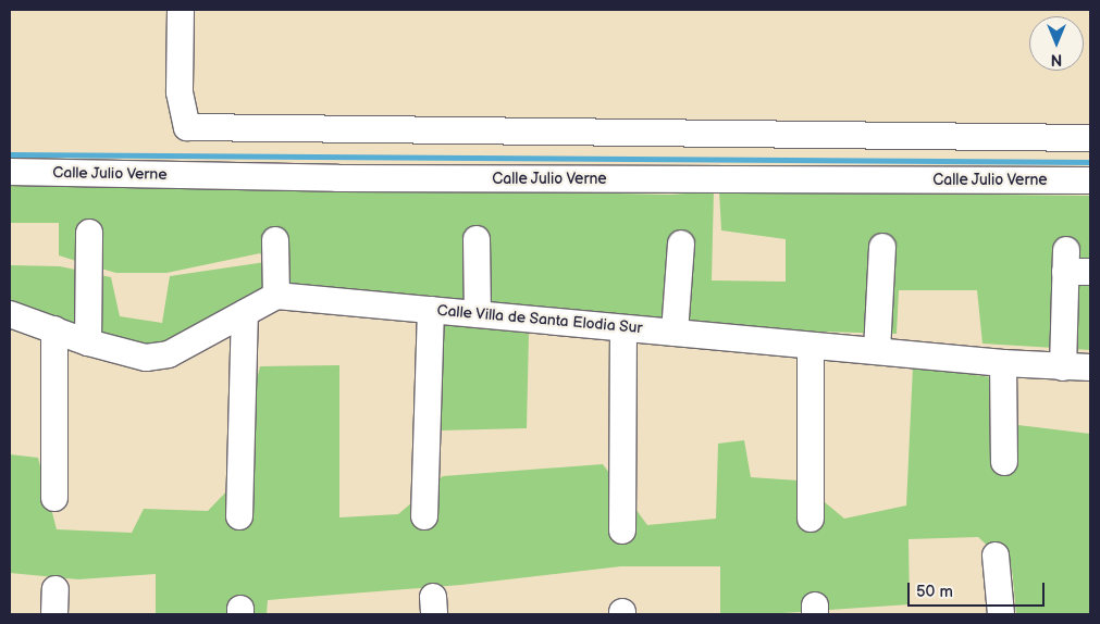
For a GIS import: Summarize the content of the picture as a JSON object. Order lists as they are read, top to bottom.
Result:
{
  "streets": {
    "street": ["Calle Julio Verne", "Calle Villa de Santa Elodia Sur"]
  },
  "scale_bar": "50 m",
  "north": "bottom"
}
